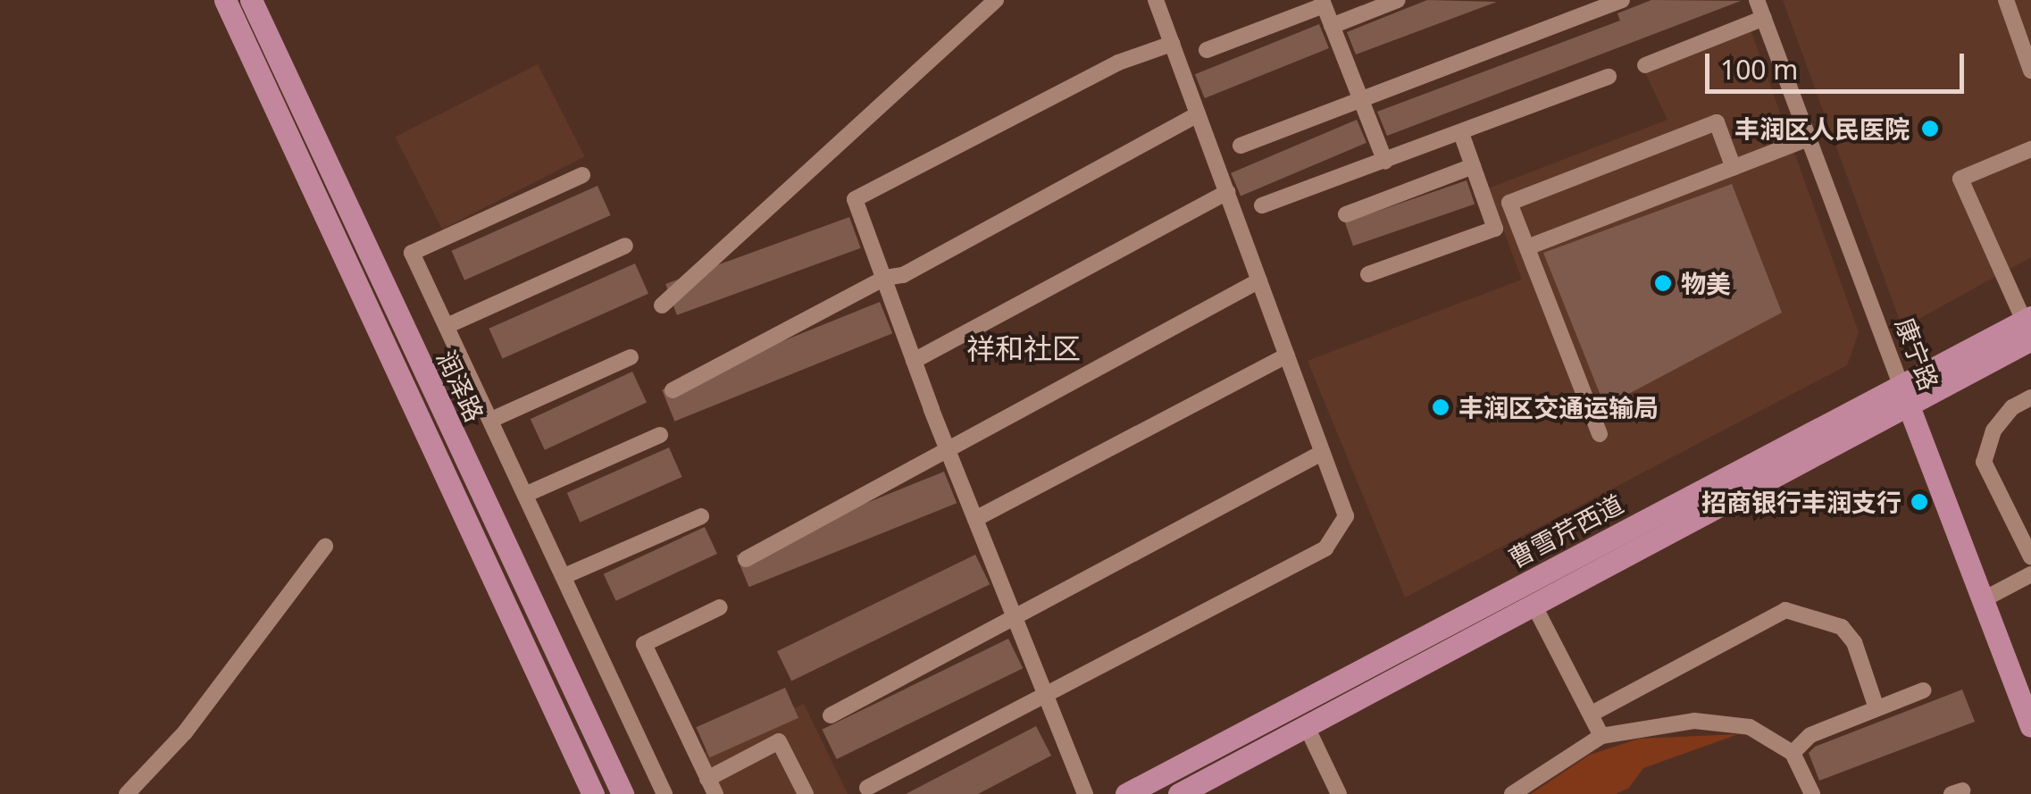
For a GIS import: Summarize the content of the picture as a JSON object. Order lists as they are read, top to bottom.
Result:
{
  "streets": {
    "main road": ["康宁路", "润泽路", "曹雪芹西道"]
  },
  "crossings": [
    ["康宁路", "曹雪芹西道"]
  ],
  "districts": ["祥和社区"],
  "places": [
    "丰润区人民医院",
    "物美",
    "丰润区交通运输局",
    "招商银行丰润支行"
  ],
  "scale_bar": "100 m"
}
